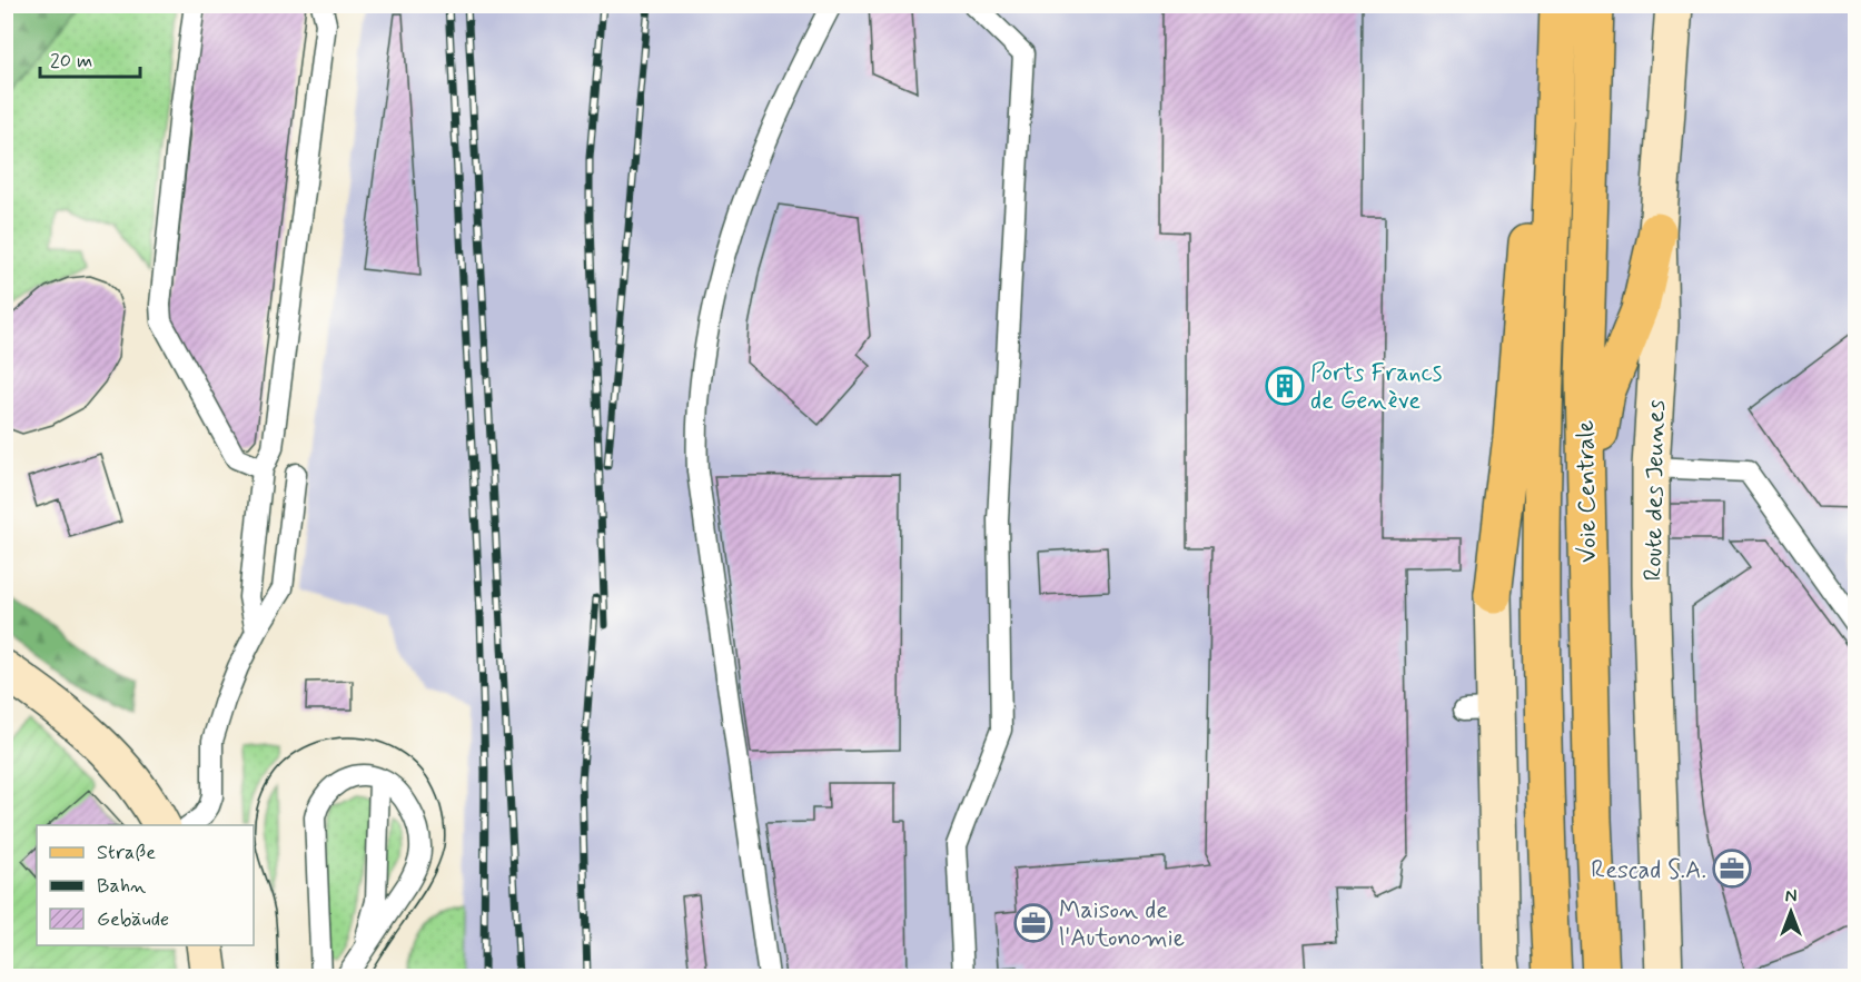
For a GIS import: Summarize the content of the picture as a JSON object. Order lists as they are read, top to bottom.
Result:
{
  "streets": {
    "main road": ["Voie Centrale"],
    "street": ["Route des Jeunes"]
  },
  "places": {
    "building": ["Ports Francs de Genève"],
    "office": ["Rescad S.A.", "Maison de l'Autonomie"]
  },
  "legend": ["Straße", "Bahn", "Gebäude"],
  "scale_bar": "20 m",
  "north": "top"
}
